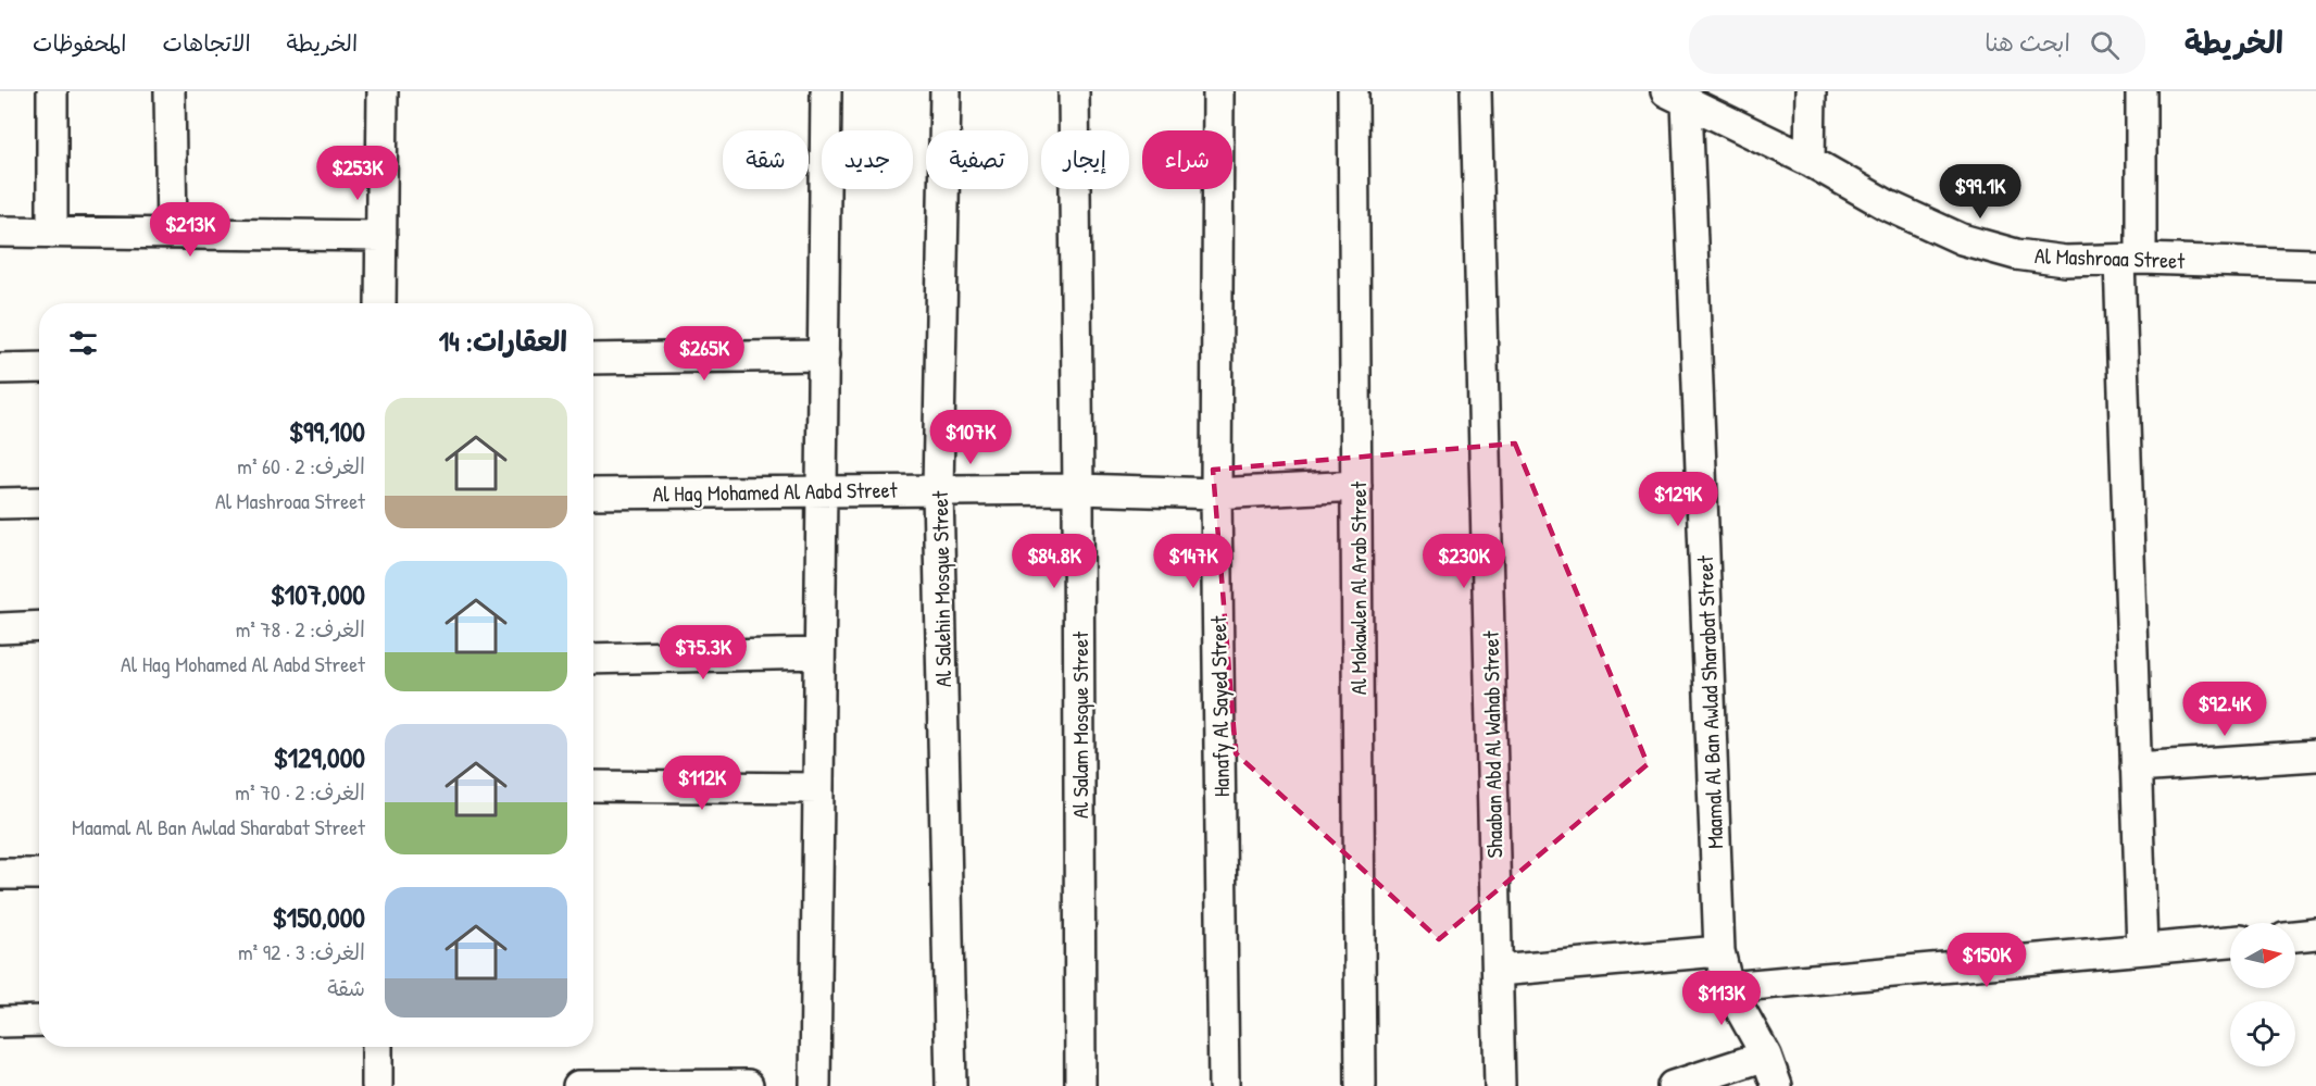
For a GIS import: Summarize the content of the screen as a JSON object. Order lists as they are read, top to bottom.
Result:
{
  "streets": {
    "street": [
      "Al Mashroaa Street",
      "Al Hag Mohamed Al Aabd Street",
      "Al Mokawlen Al Arab Street",
      "Al Salehin Mosque Street",
      "Maamal Al Ban Awlad Sharabat Street",
      "Hanafy Al Sayed Street",
      "Al Salam Mosque Street",
      "Shaaban Abd Al Wahab Street"
    ]
  },
  "crossings": [
    ["Al Mashroaa Street", "Maamal Al Ban Awlad Sharabat Street"],
    ["Al Hag Mohamed Al Aabd Street", "Al Mokawlen Al Arab Street"],
    ["Al Hag Mohamed Al Aabd Street", "Al Salehin Mosque Street"],
    ["Al Hag Mohamed Al Aabd Street", "Hanafy Al Sayed Street"],
    ["Al Hag Mohamed Al Aabd Street", "Al Salam Mosque Street"]
  ],
  "north": "right",
  "page": {
    "header": "الخريطة",
    "search": "ابحث هنا",
    "nav": ["الخريطة", "الاتجاهات", "المحفوظات"],
    "chip": [
      "شراء",
      "إيجار",
      "تصفية",
      "جديد",
      "شقة"
    ],
    "price": [
      "$253K",
      "$99.1K",
      "$213K",
      "$265K",
      "$107K",
      "$129K",
      "$84.8K",
      "$147K",
      "$230K",
      "$75.3K",
      "$92.4K",
      "$112K",
      "$150K",
      "$113K"
    ],
    "heading": "العقارات: 14",
    "list": [
      {
        "name": "$99,100",
        "note": "الغرف: 2 · 60 m² · Al Mashroaa Street"
      },
      {
        "name": "$107,000",
        "note": "الغرف: 2 · 78 m² · Al Hag Mohamed Al Aabd Street"
      },
      {
        "name": "$129,000",
        "note": "الغرف: 2 · 70 m² · Maamal Al Ban Awlad Sharabat Street"
      },
      {
        "name": "$150,000",
        "note": "الغرف: 3 · 92 m² · شقة"
      }
    ]
  }
}
